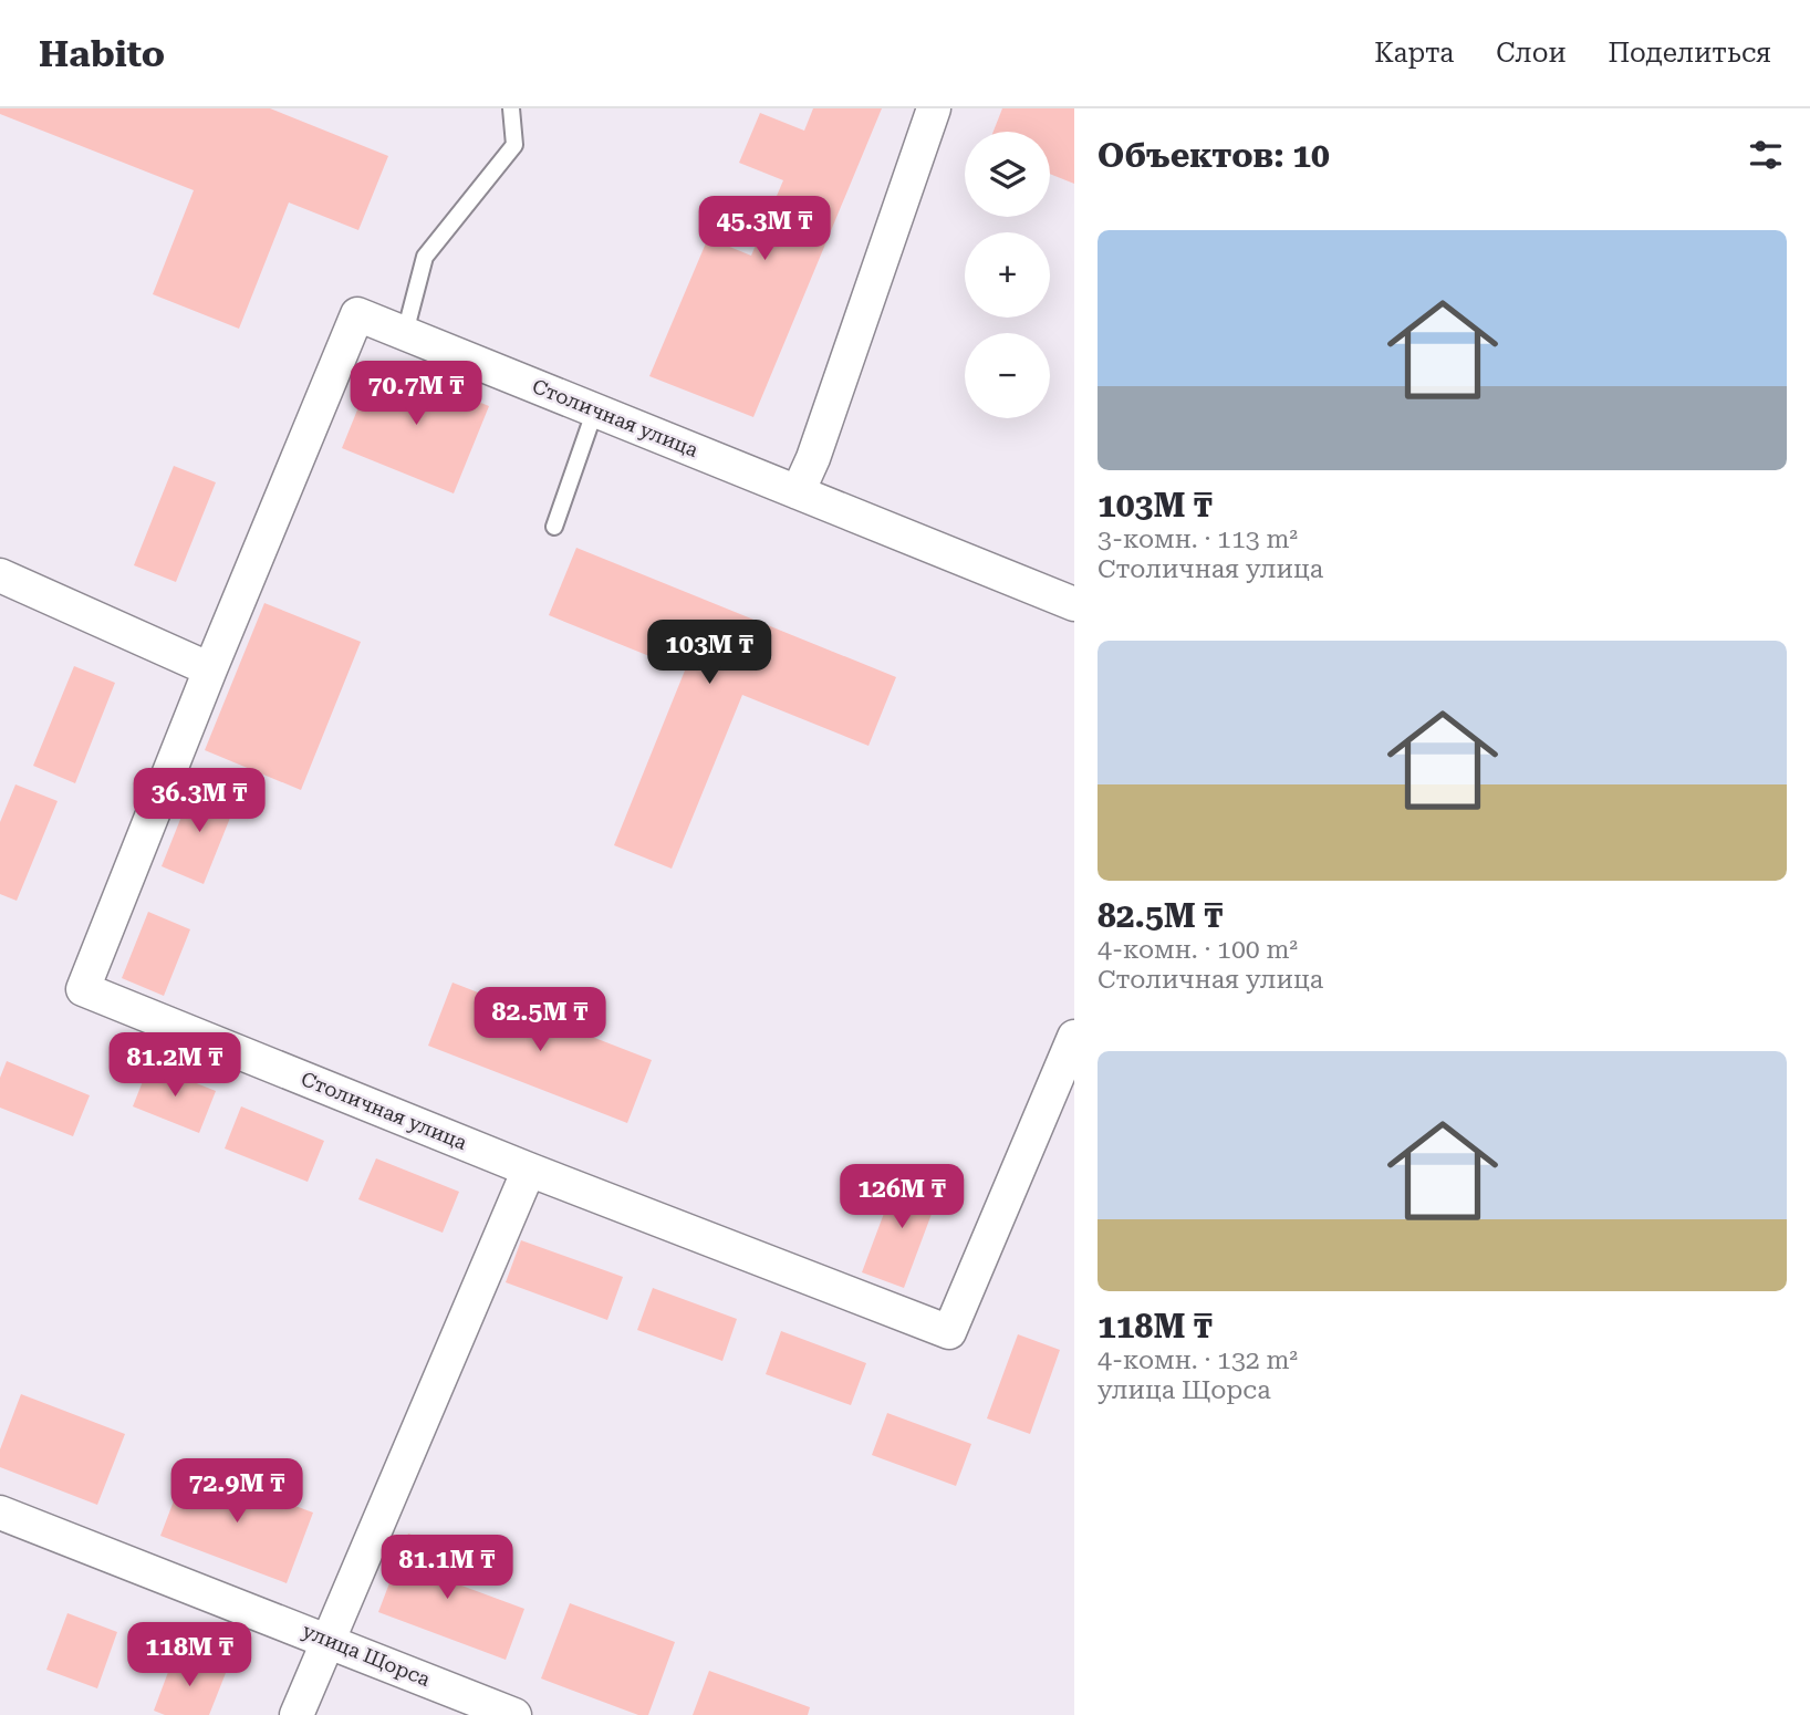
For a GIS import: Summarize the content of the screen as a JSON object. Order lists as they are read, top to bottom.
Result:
{
  "streets": {
    "street": ["Столичная улица", "улица Щорса"]
  },
  "page": {
    "header": "Habito",
    "nav": ["Карта", "Слои", "Поделиться"],
    "heading": "Объектов: 10",
    "map_buttons": ["+", "−"],
    "price": [
      "45.3M ₸",
      "70.7M ₸",
      "103M ₸",
      "36.3M ₸",
      "82.5M ₸",
      "81.2M ₸",
      "126M ₸",
      "72.9M ₸",
      "81.1M ₸",
      "118M ₸"
    ],
    "list": [
      {
        "name": "103M ₸",
        "note": "3-комн. · 113 m² · Столичная улица"
      },
      {
        "name": "82.5M ₸",
        "note": "4-комн. · 100 m² · Столичная улица"
      },
      {
        "name": "118M ₸",
        "note": "4-комн. · 132 m² · улица Щорса"
      }
    ]
  }
}
